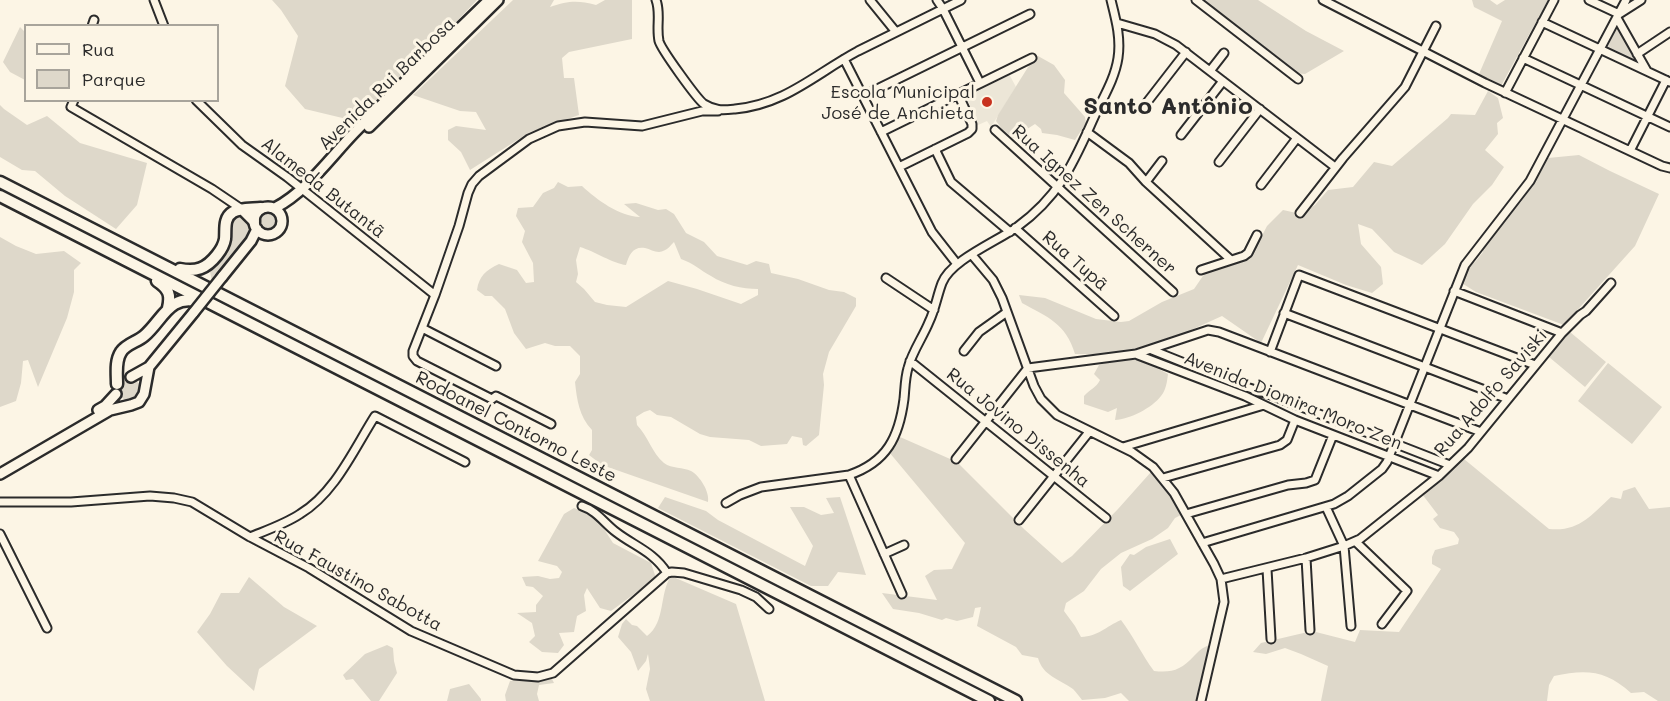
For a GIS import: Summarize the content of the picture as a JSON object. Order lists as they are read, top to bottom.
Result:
{
  "streets": {
    "highway": ["Rodoanel Contorno Leste"],
    "main road": ["Avenida Rui Barbosa"],
    "street": [
      "Alameda Butantã",
      "Rua Ignez Zen Scherner",
      "Rua Tupã",
      "Rua Adolfo Saviski",
      "Avenida Diomira Moro Zen",
      "Rua Jovino Dissenha",
      "Rua Faustino Sabotta"
    ]
  },
  "crossings": [
    ["Avenida Rui Barbosa", "Alameda Butantã"],
    ["Rua Adolfo Saviski", "Avenida Diomira Moro Zen"]
  ],
  "districts": ["Santo Antônio"],
  "places": ["Escola Municipal José de Anchieta"],
  "legend": ["Rua", "Parque"]
}
